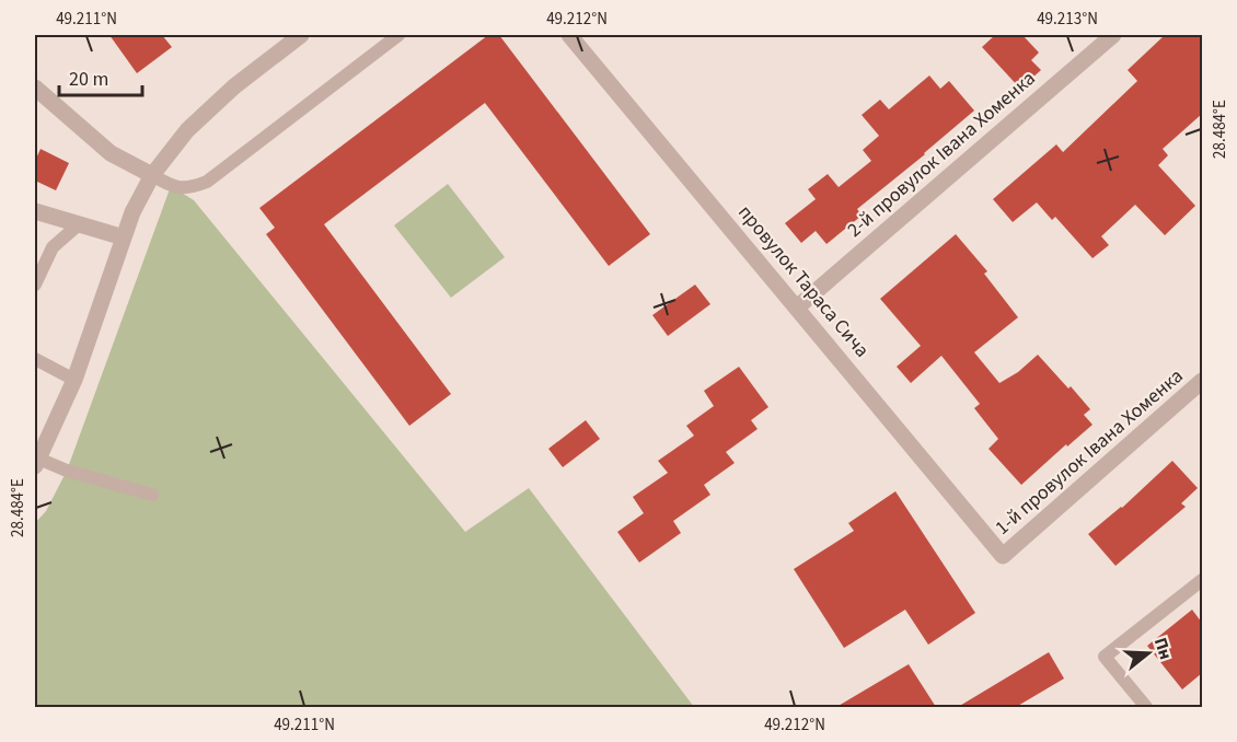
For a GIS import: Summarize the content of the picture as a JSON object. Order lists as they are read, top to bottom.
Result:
{
  "streets": {
    "street": ["2-й провулок Івана Хоменка", "провулок Тараса Сича", "1-й провулок Івана Хоменка"]
  },
  "crossings": [
    ["2-й провулок Івана Хоменка", "провулок Тараса Сича"],
    ["провулок Тараса Сича", "1-й провулок Івана Хоменка"]
  ],
  "scale_bar": "20 m",
  "north": "right",
  "coordinates": [
    "49.211°N",
    "49.212°N",
    "49.213°N",
    "28.484°E"
  ]
}
